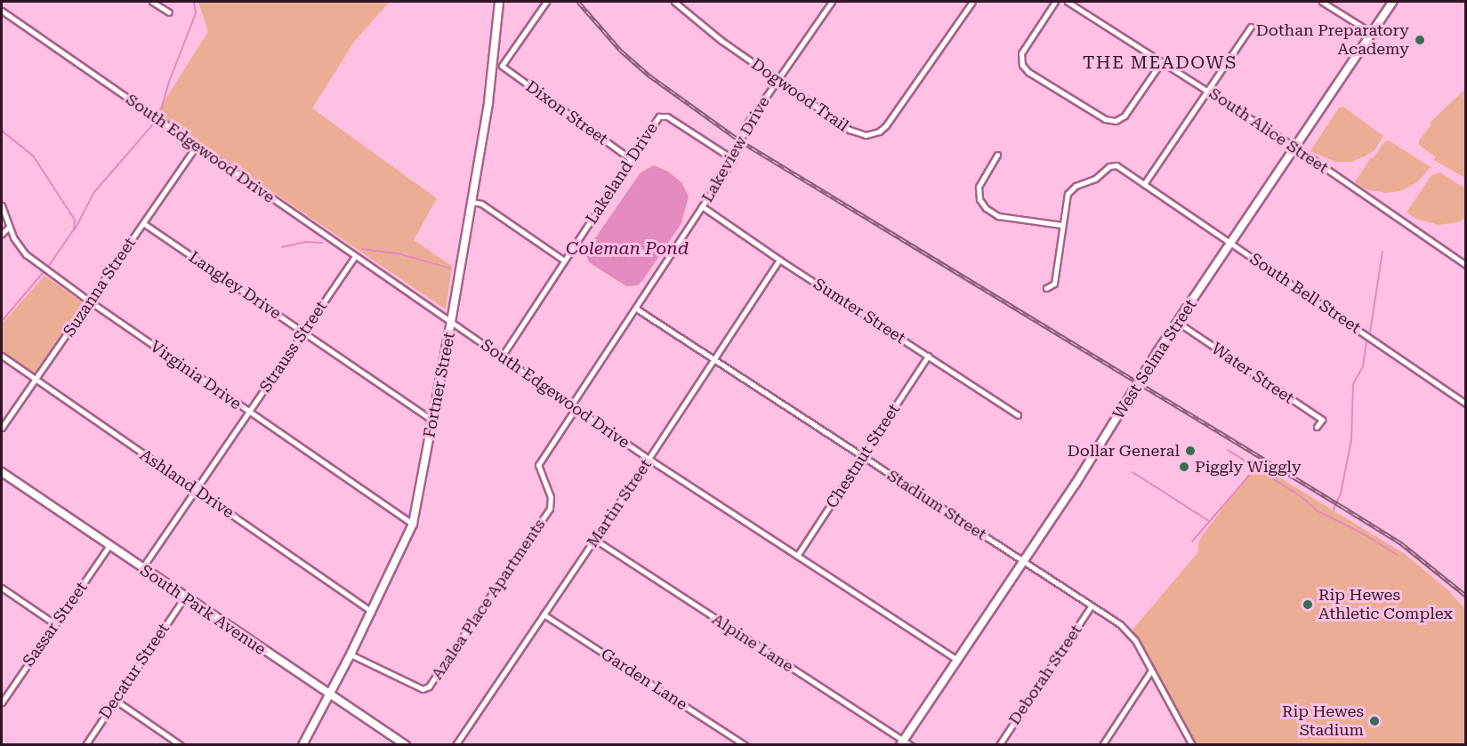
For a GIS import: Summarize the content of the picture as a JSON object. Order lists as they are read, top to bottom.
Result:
{
  "streets": {
    "street": [
      "Dogwood Trail",
      "Dixon Street",
      "South Alice Street",
      "South Edgewood Drive",
      "Lakeview Drive",
      "Lakeland Drive",
      "Langley Drive",
      "Suzanna Street",
      "South Bell Street",
      "Sumter Street",
      "Strauss Street",
      "West Selma Street",
      "Water Street",
      "Virginia Drive",
      "Fortner Street",
      "Chestnut Street",
      "Ashland Drive",
      "Martin Street",
      "Stadium Street",
      "Azalea Place Apartments",
      "South Park Avenue",
      "Sassar Street",
      "Alpine Lane",
      "Decatur Street",
      "Deborah Street",
      "Garden Lane"
    ]
  },
  "crossings": [
    ["Dogwood Trail", "Lakeview Drive"],
    ["Dixon Street", "Lakeland Drive"],
    ["South Alice Street", "West Selma Street"],
    ["South Edgewood Drive", "Lakeview Drive"],
    ["South Edgewood Drive", "Lakeland Drive"],
    ["South Edgewood Drive", "Suzanna Street"],
    ["South Edgewood Drive", "Strauss Street"],
    ["South Edgewood Drive", "West Selma Street"],
    ["South Edgewood Drive", "Fortner Street"],
    ["South Edgewood Drive", "Chestnut Street"],
    ["South Edgewood Drive", "Martin Street"],
    ["South Edgewood Drive", "Azalea Place Apartments"],
    ["Lakeview Drive", "Lakeland Drive"],
    ["Lakeview Drive", "Sumter Street"],
    ["Lakeview Drive", "Stadium Street"],
    ["Lakeview Drive", "Azalea Place Apartments"],
    ["Langley Drive", "Suzanna Street"],
    ["Langley Drive", "Strauss Street"],
    ["Langley Drive", "Fortner Street"],
    ["Suzanna Street", "Virginia Drive"],
    ["Suzanna Street", "Ashland Drive"],
    ["South Bell Street", "West Selma Street"],
    ["Sumter Street", "Chestnut Street"],
    ["Sumter Street", "Martin Street"],
    ["Strauss Street", "Virginia Drive"],
    ["Strauss Street", "Ashland Drive"],
    ["Strauss Street", "South Park Avenue"],
    ["West Selma Street", "Water Street"],
    ["West Selma Street", "Stadium Street"],
    ["West Selma Street", "Alpine Lane"],
    ["Virginia Drive", "Fortner Street"],
    ["Fortner Street", "Ashland Drive"],
    ["Fortner Street", "Azalea Place Apartments"],
    ["Fortner Street", "South Park Avenue"],
    ["Chestnut Street", "Stadium Street"],
    ["Martin Street", "Stadium Street"],
    ["Martin Street", "Alpine Lane"],
    ["Martin Street", "Garden Lane"],
    ["Stadium Street", "Deborah Street"],
    ["South Park Avenue", "Sassar Street"],
    ["South Park Avenue", "Decatur Street"]
  ],
  "districts": ["THE MEADOWS"],
  "water": ["Coleman Pond"],
  "places": [
    "Dothan Preparatory Academy",
    "Dollar General",
    "Piggly Wiggly",
    "Rip Hewes Athletic Complex",
    "Rip Hewes Stadium"
  ]
}
